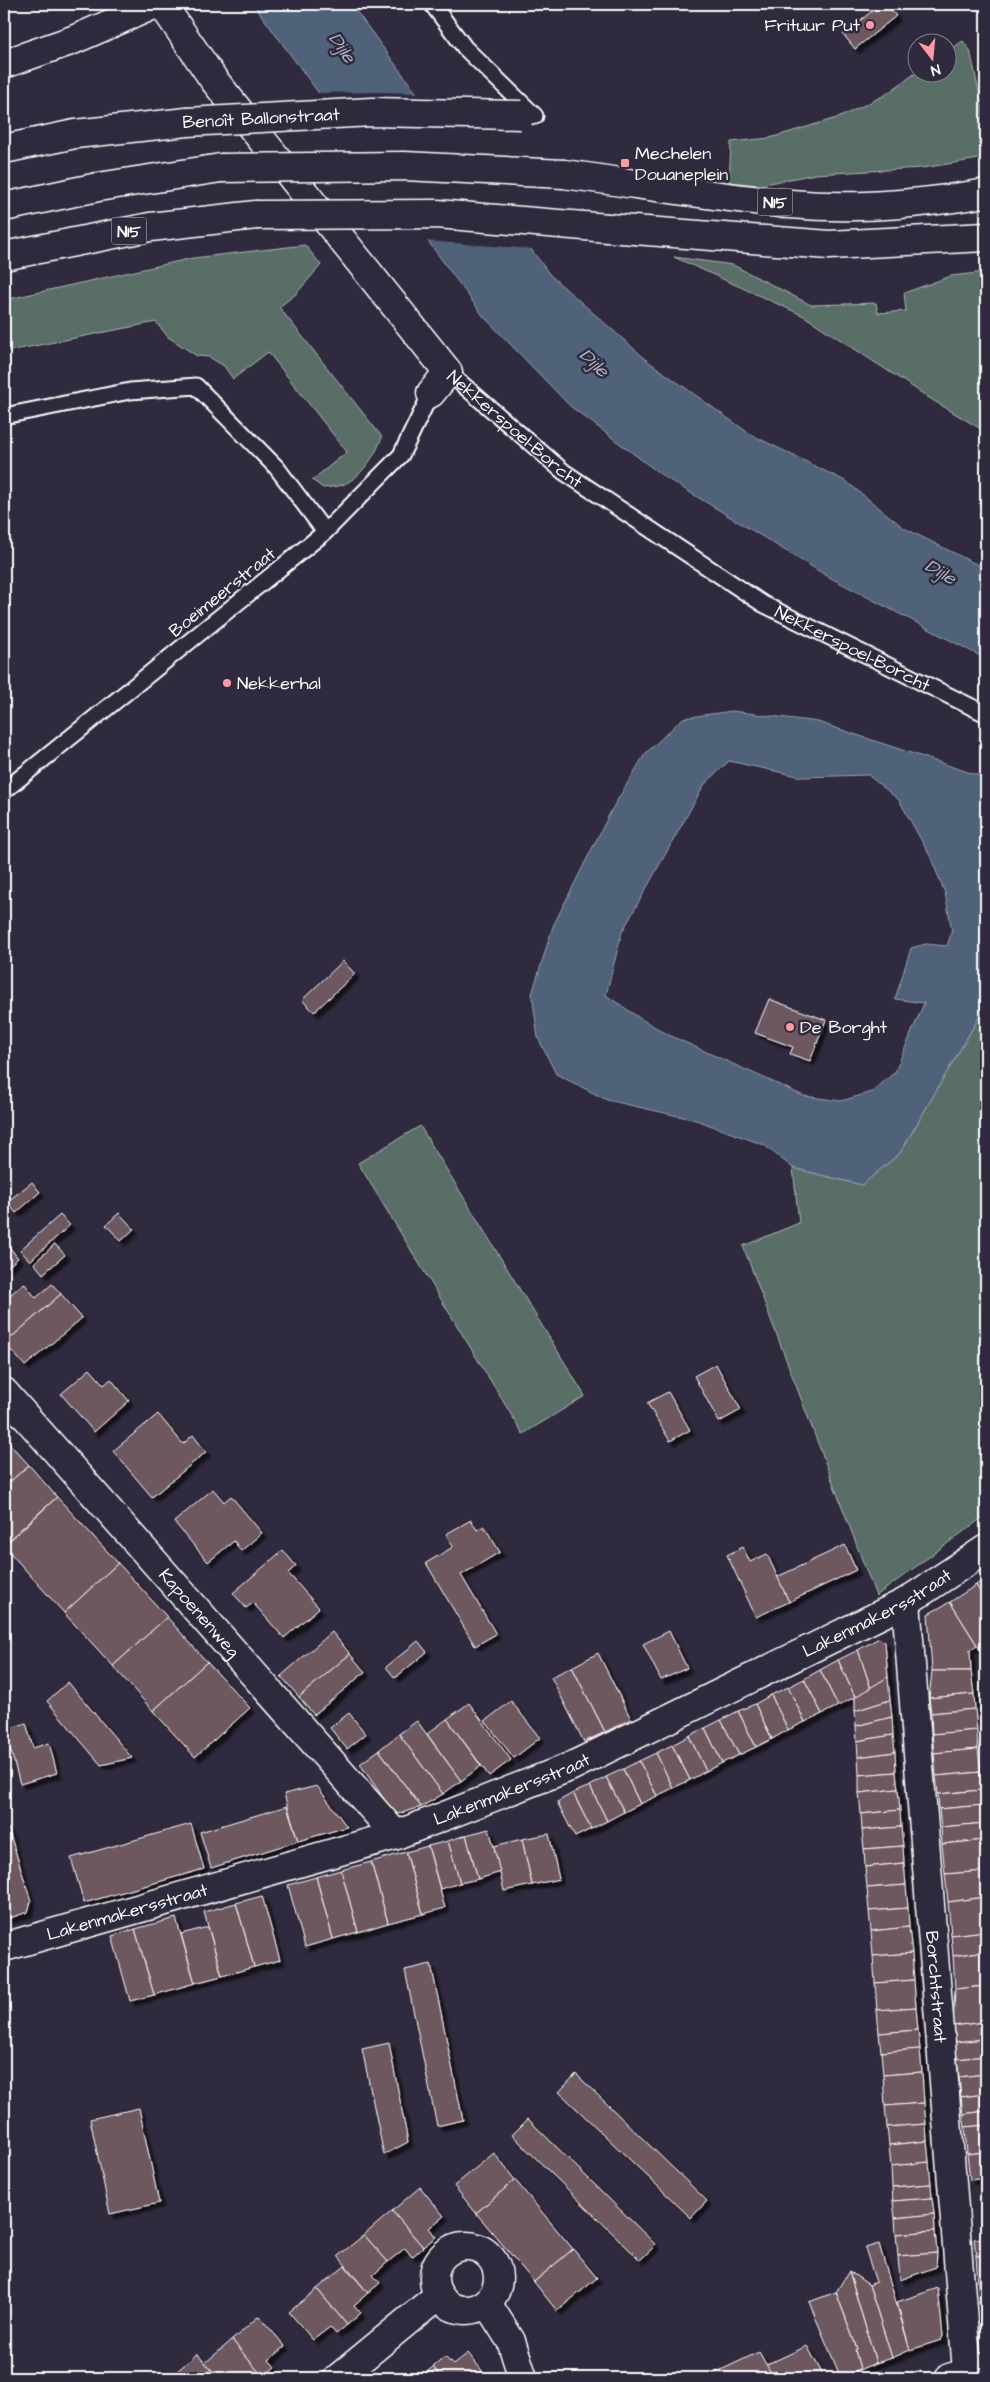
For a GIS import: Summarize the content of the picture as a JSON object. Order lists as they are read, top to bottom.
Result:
{
  "streets": {
    "street": [
      "Benoît Ballonstraat",
      "N15",
      "Nekkerspoel-Borcht",
      "Kapoenenweg",
      "Lakenmakersstraat",
      "Borchtstraat"
    ],
    "lane": ["Boeimeerstraat"]
  },
  "crossings": [
    ["Kapoenenweg", "Lakenmakersstraat"],
    ["Lakenmakersstraat", "Borchtstraat"]
  ],
  "water": ["Dijle"],
  "places": {
    "other": ["Frituur Put", "Nekkerhal", "De Borght"],
    "transit": ["Mechelen Douaneplein"]
  },
  "north": "bottom"
}
